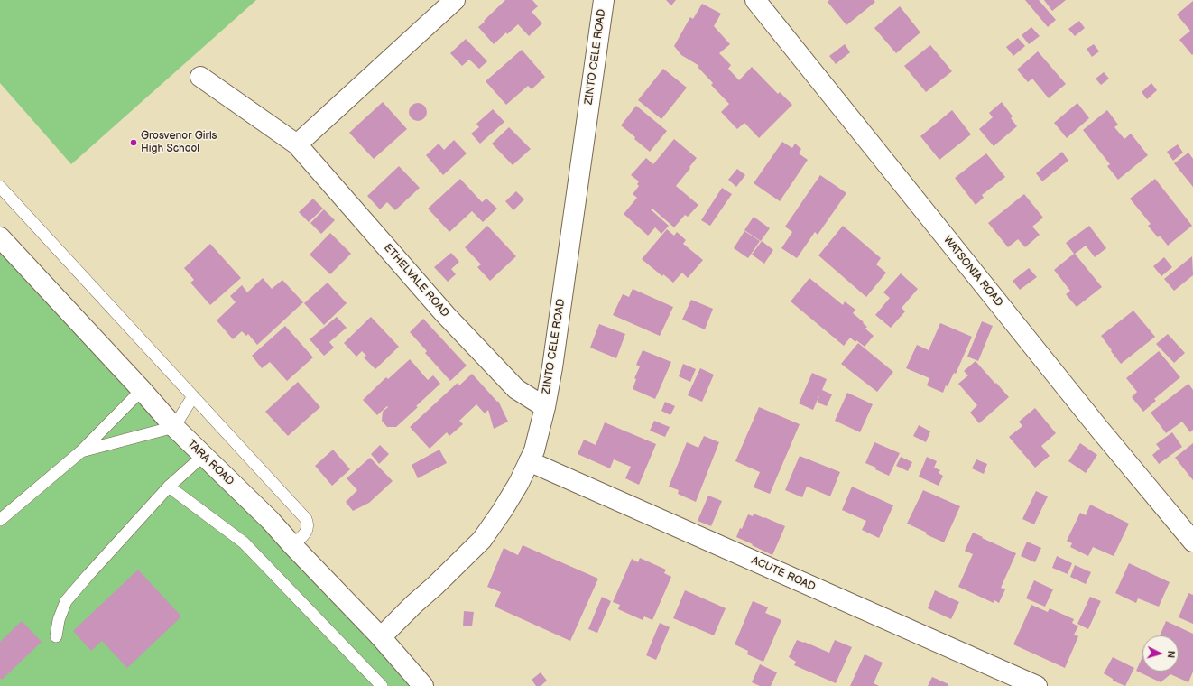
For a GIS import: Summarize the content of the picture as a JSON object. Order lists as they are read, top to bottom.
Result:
{
  "streets": {
    "street": [
      "ZINTO CELE ROAD",
      "WATSONIA ROAD",
      "ETHELVALE ROAD",
      "TARA ROAD",
      "ACUTE ROAD"
    ]
  },
  "crossings": [
    ["ZINTO CELE ROAD", "ETHELVALE ROAD"],
    ["ZINTO CELE ROAD", "TARA ROAD"],
    ["ZINTO CELE ROAD", "ACUTE ROAD"]
  ],
  "places": ["Grosvenor Girls High School"],
  "north": "right"
}
